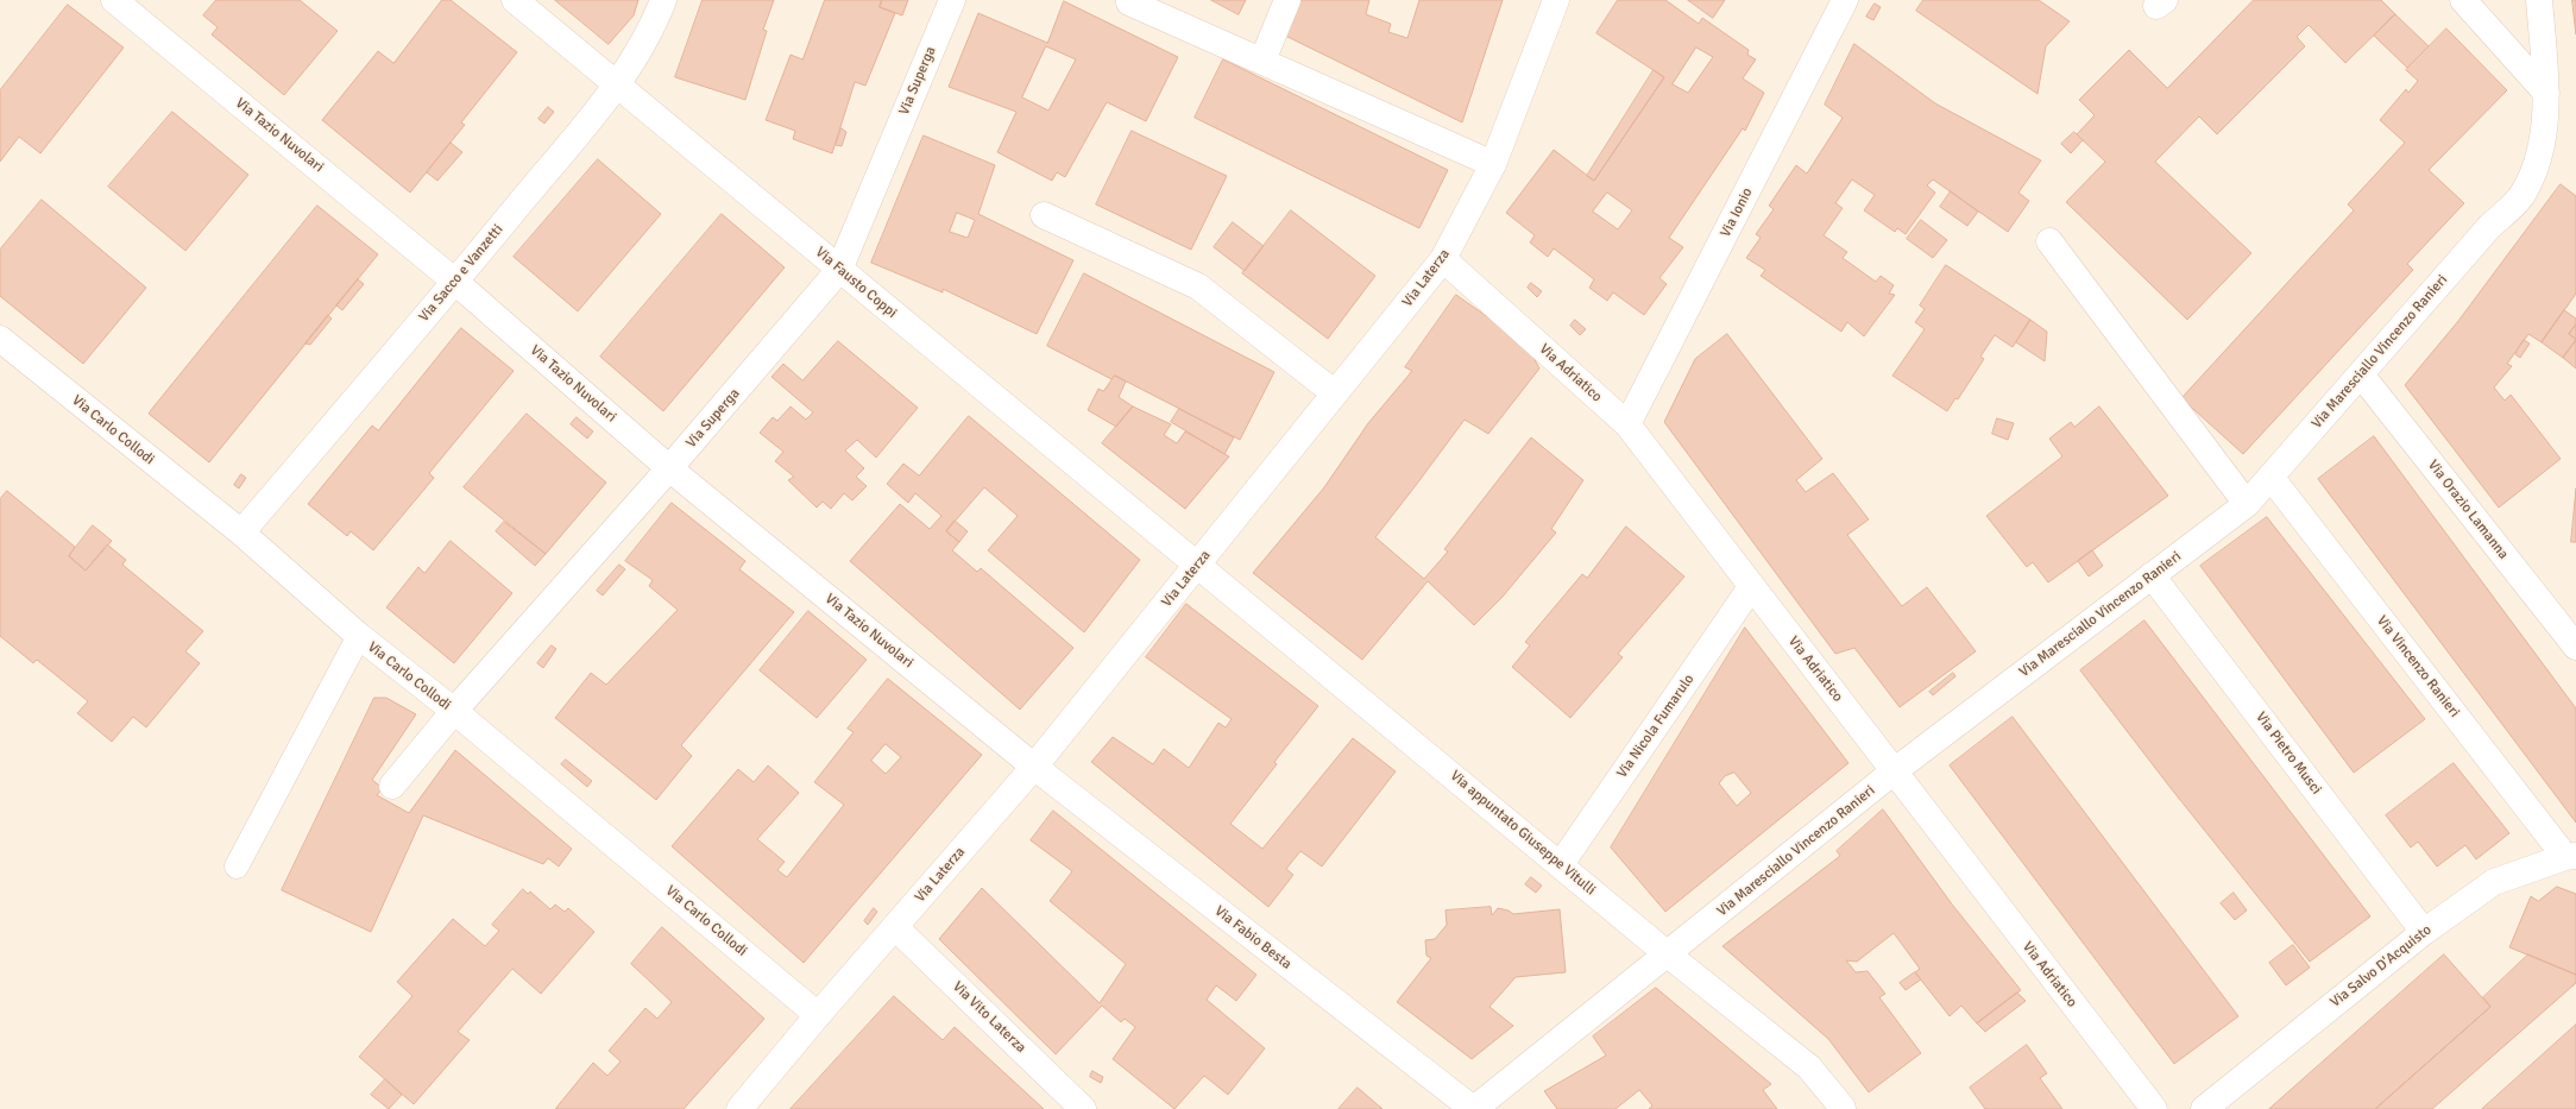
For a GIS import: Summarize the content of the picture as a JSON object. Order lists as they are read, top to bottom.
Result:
{
  "streets": {
    "street": [
      "Via Superga",
      "Via Tazio Nuvolari",
      "Via Ionio",
      "Via Sacco e Vanzetti",
      "Via Laterza",
      "Via Fausto Coppi",
      "Via Maresciallo Vincenzo Ranieri",
      "Via Adriatico",
      "Via Carlo Collodi",
      "Via Orazio Lamanna",
      "Via Vincenzo Ranieri",
      "Via Nicola Fumarulo",
      "Via Pietro Musci",
      "Via appuntato Giuseppe Vitulli",
      "Via Fabio Besta",
      "Via Salvo D'Acquisto",
      "Via Vito Laterza"
    ]
  },
  "crossings": [
    ["Via Superga", "Via Tazio Nuvolari"],
    ["Via Superga", "Via Fausto Coppi"],
    ["Via Superga", "Via Carlo Collodi"],
    ["Via Tazio Nuvolari", "Via Sacco e Vanzetti"],
    ["Via Tazio Nuvolari", "Via Laterza"],
    ["Via Tazio Nuvolari", "Via Fabio Besta"],
    ["Via Ionio", "Via Adriatico"],
    ["Via Sacco e Vanzetti", "Via Fausto Coppi"],
    ["Via Sacco e Vanzetti", "Via Carlo Collodi"],
    ["Via Laterza", "Via Fausto Coppi"],
    ["Via Laterza", "Via Adriatico"],
    ["Via Laterza", "Via Carlo Collodi"],
    ["Via Laterza", "Via appuntato Giuseppe Vitulli"],
    ["Via Laterza", "Via Fabio Besta"],
    ["Via Laterza", "Via Vito Laterza"],
    ["Via Fausto Coppi", "Via appuntato Giuseppe Vitulli"],
    ["Via Maresciallo Vincenzo Ranieri", "Via Adriatico"],
    ["Via Maresciallo Vincenzo Ranieri", "Via Orazio Lamanna"],
    ["Via Maresciallo Vincenzo Ranieri", "Via Vincenzo Ranieri"],
    ["Via Maresciallo Vincenzo Ranieri", "Via Pietro Musci"],
    ["Via Maresciallo Vincenzo Ranieri", "Via appuntato Giuseppe Vitulli"],
    ["Via Maresciallo Vincenzo Ranieri", "Via Fabio Besta"],
    ["Via Adriatico", "Via Nicola Fumarulo"],
    ["Via Vincenzo Ranieri", "Via Salvo D'Acquisto"],
    ["Via Nicola Fumarulo", "Via appuntato Giuseppe Vitulli"],
    ["Via Pietro Musci", "Via Salvo D'Acquisto"]
  ]
}
